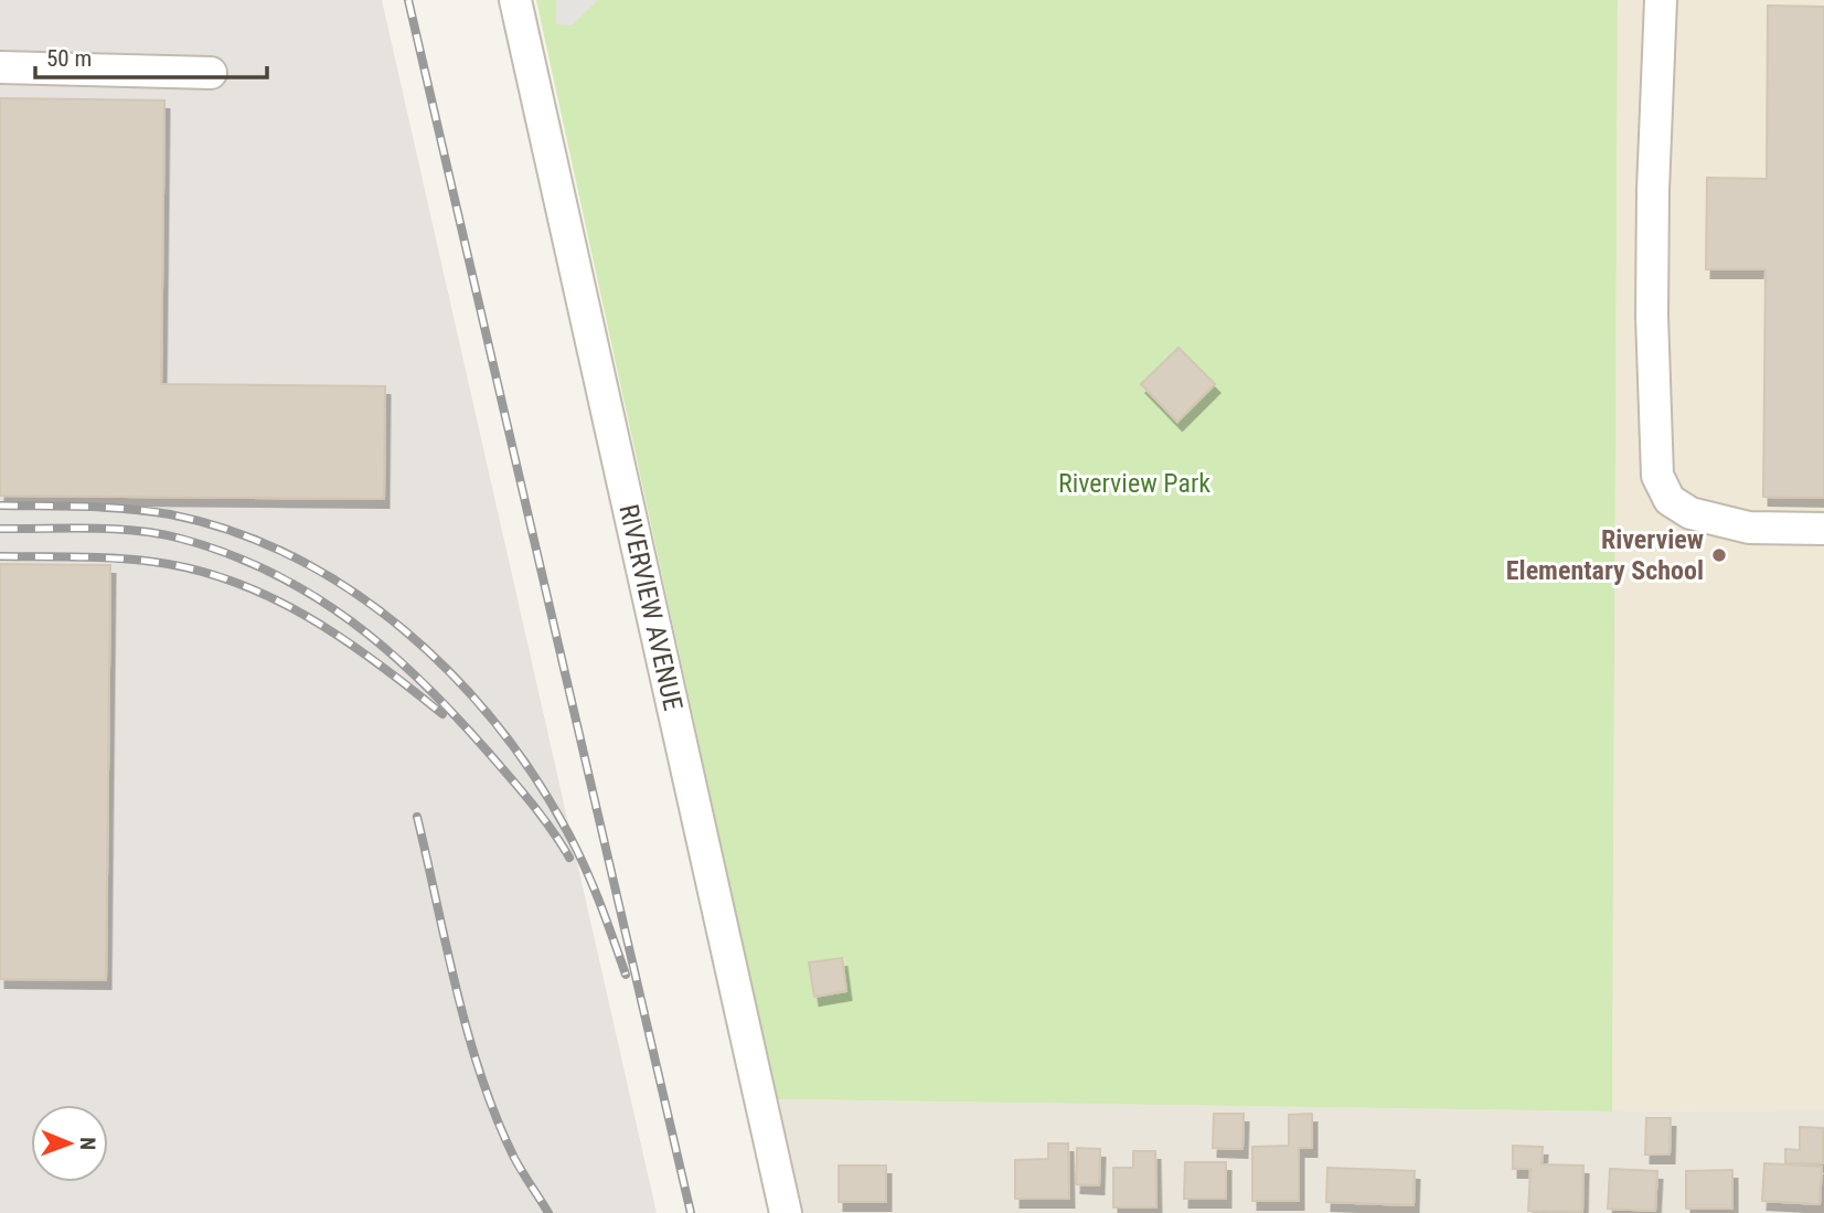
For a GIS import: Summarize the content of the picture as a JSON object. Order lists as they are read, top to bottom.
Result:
{
  "streets": {
    "street": ["RIVERVIEW AVENUE"]
  },
  "parks": ["Riverview Park"],
  "places": ["Riverview Elementary School"],
  "scale_bar": "50 m",
  "north": "right"
}
